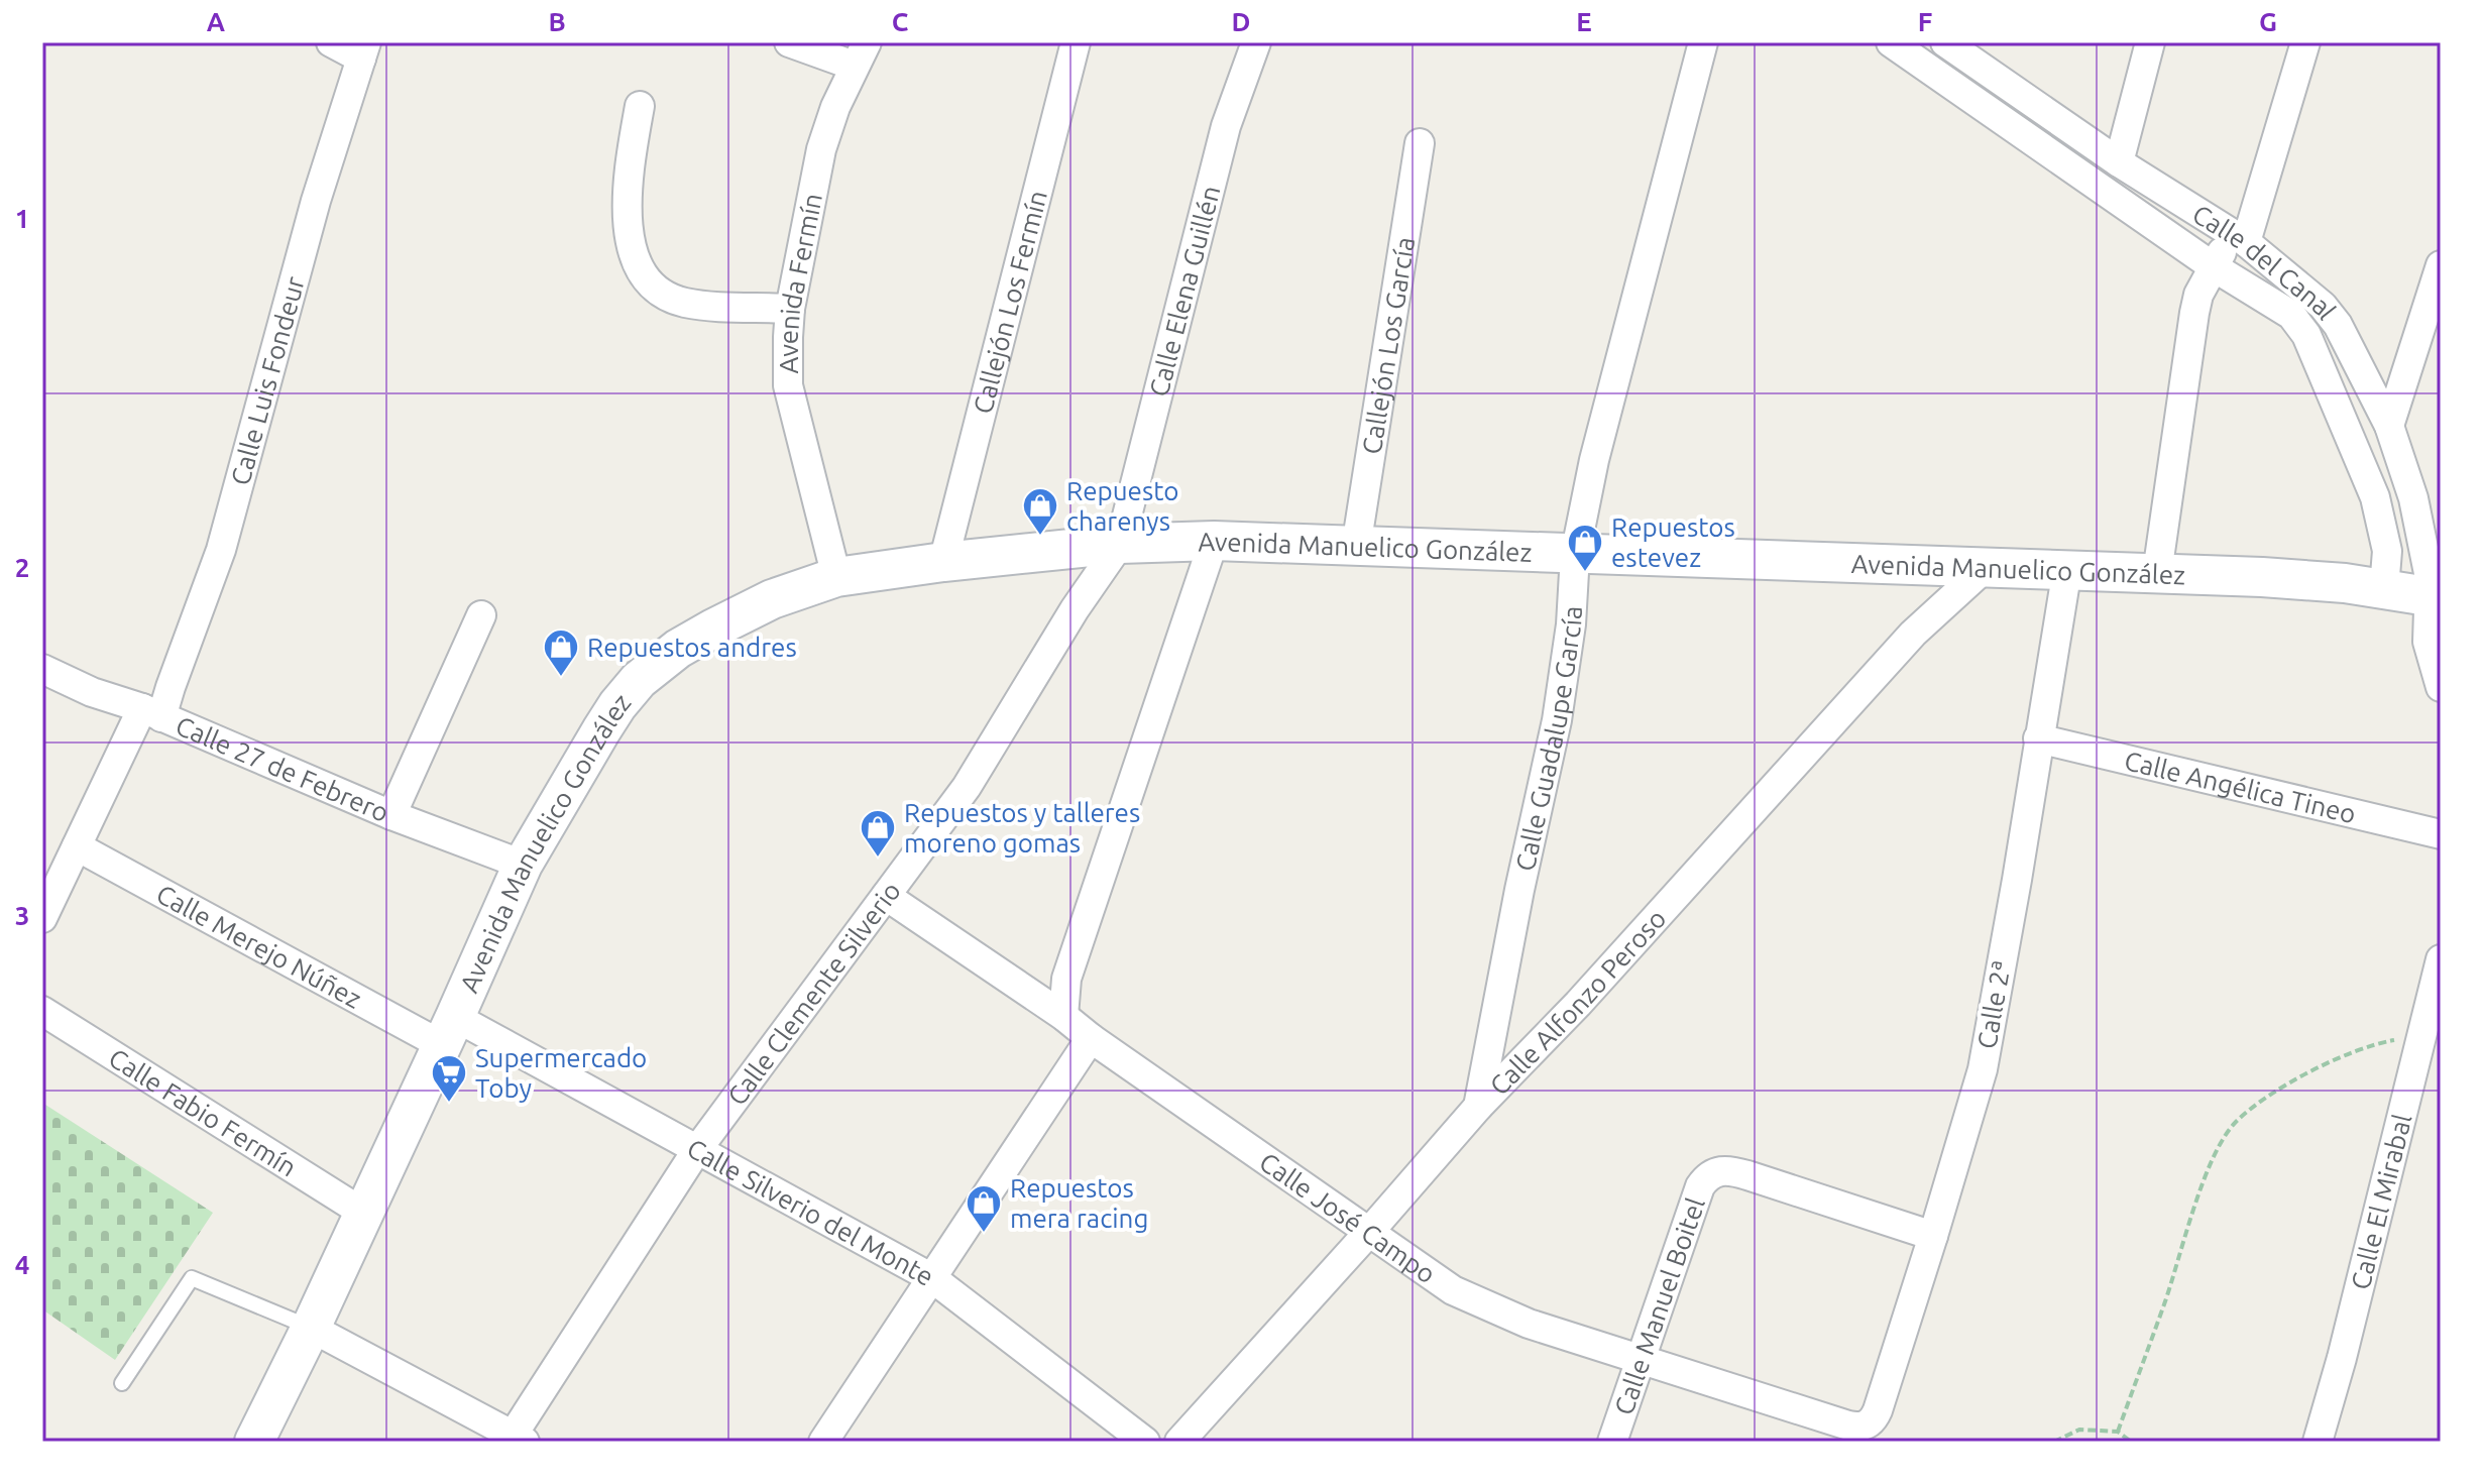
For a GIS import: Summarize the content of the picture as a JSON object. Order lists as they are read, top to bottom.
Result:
{
  "streets": {
    "street": [
      "Calle del Canal",
      "Avenida Fermín",
      "Calle Elena Guillén",
      "Callejón Los Fermín",
      "Callejón Los García",
      "Calle Luis Fondeur",
      "Avenida Manuelico González",
      "Calle Guadalupe García",
      "Calle 27 de Febrero",
      "Calle Angélica Tineo",
      "Calle Merejo Núñez",
      "Calle Clemente Silverio",
      "Calle Alfonzo Peroso",
      "Calle 2ª",
      "Calle Fabio Fermín",
      "Calle El Mirabal",
      "Calle Silverio del Monte",
      "Calle José Campo",
      "Calle Manuel Boitel"
    ]
  },
  "crossings": [
    ["Calle del Canal", "Avenida Manuelico González"],
    ["Avenida Fermín", "Avenida Manuelico González"],
    ["Calle Elena Guillén", "Avenida Manuelico González"],
    ["Calle Elena Guillén", "Calle Clemente Silverio"],
    ["Callejón Los Fermín", "Avenida Manuelico González"],
    ["Callejón Los García", "Avenida Manuelico González"],
    ["Calle Luis Fondeur", "Calle 27 de Febrero"],
    ["Calle Luis Fondeur", "Calle Merejo Núñez"],
    ["Avenida Manuelico González", "Calle Guadalupe García"],
    ["Avenida Manuelico González", "Calle 27 de Febrero"],
    ["Avenida Manuelico González", "Calle Merejo Núñez"],
    ["Avenida Manuelico González", "Calle Clemente Silverio"],
    ["Avenida Manuelico González", "Calle Alfonzo Peroso"],
    ["Avenida Manuelico González", "Calle 2ª"],
    ["Avenida Manuelico González", "Calle Fabio Fermín"],
    ["Avenida Manuelico González", "Calle Silverio del Monte"],
    ["Calle Guadalupe García", "Calle Alfonzo Peroso"],
    ["Calle Angélica Tineo", "Calle 2ª"],
    ["Calle Merejo Núñez", "Calle Silverio del Monte"],
    ["Calle Clemente Silverio", "Calle Silverio del Monte"],
    ["Calle Clemente Silverio", "Calle José Campo"],
    ["Calle Alfonzo Peroso", "Calle José Campo"],
    ["Calle 2ª", "Calle José Campo"],
    ["Calle 2ª", "Calle Manuel Boitel"],
    ["Calle José Campo", "Calle Manuel Boitel"]
  ],
  "places": {
    "shop": [
      "Repuesto charenys",
      "Repuestos estevez",
      "Repuestos andres",
      "Repuestos y talleres moreno gomas",
      "Repuestos mera racing"
    ],
    "supermarket": ["Supermercado Toby"]
  },
  "grid": {
    "columns": [
      "A",
      "B",
      "C",
      "D",
      "E",
      "F",
      "G"
    ],
    "rows": [
      "1",
      "2",
      "3",
      "4"
    ]
  }
}
